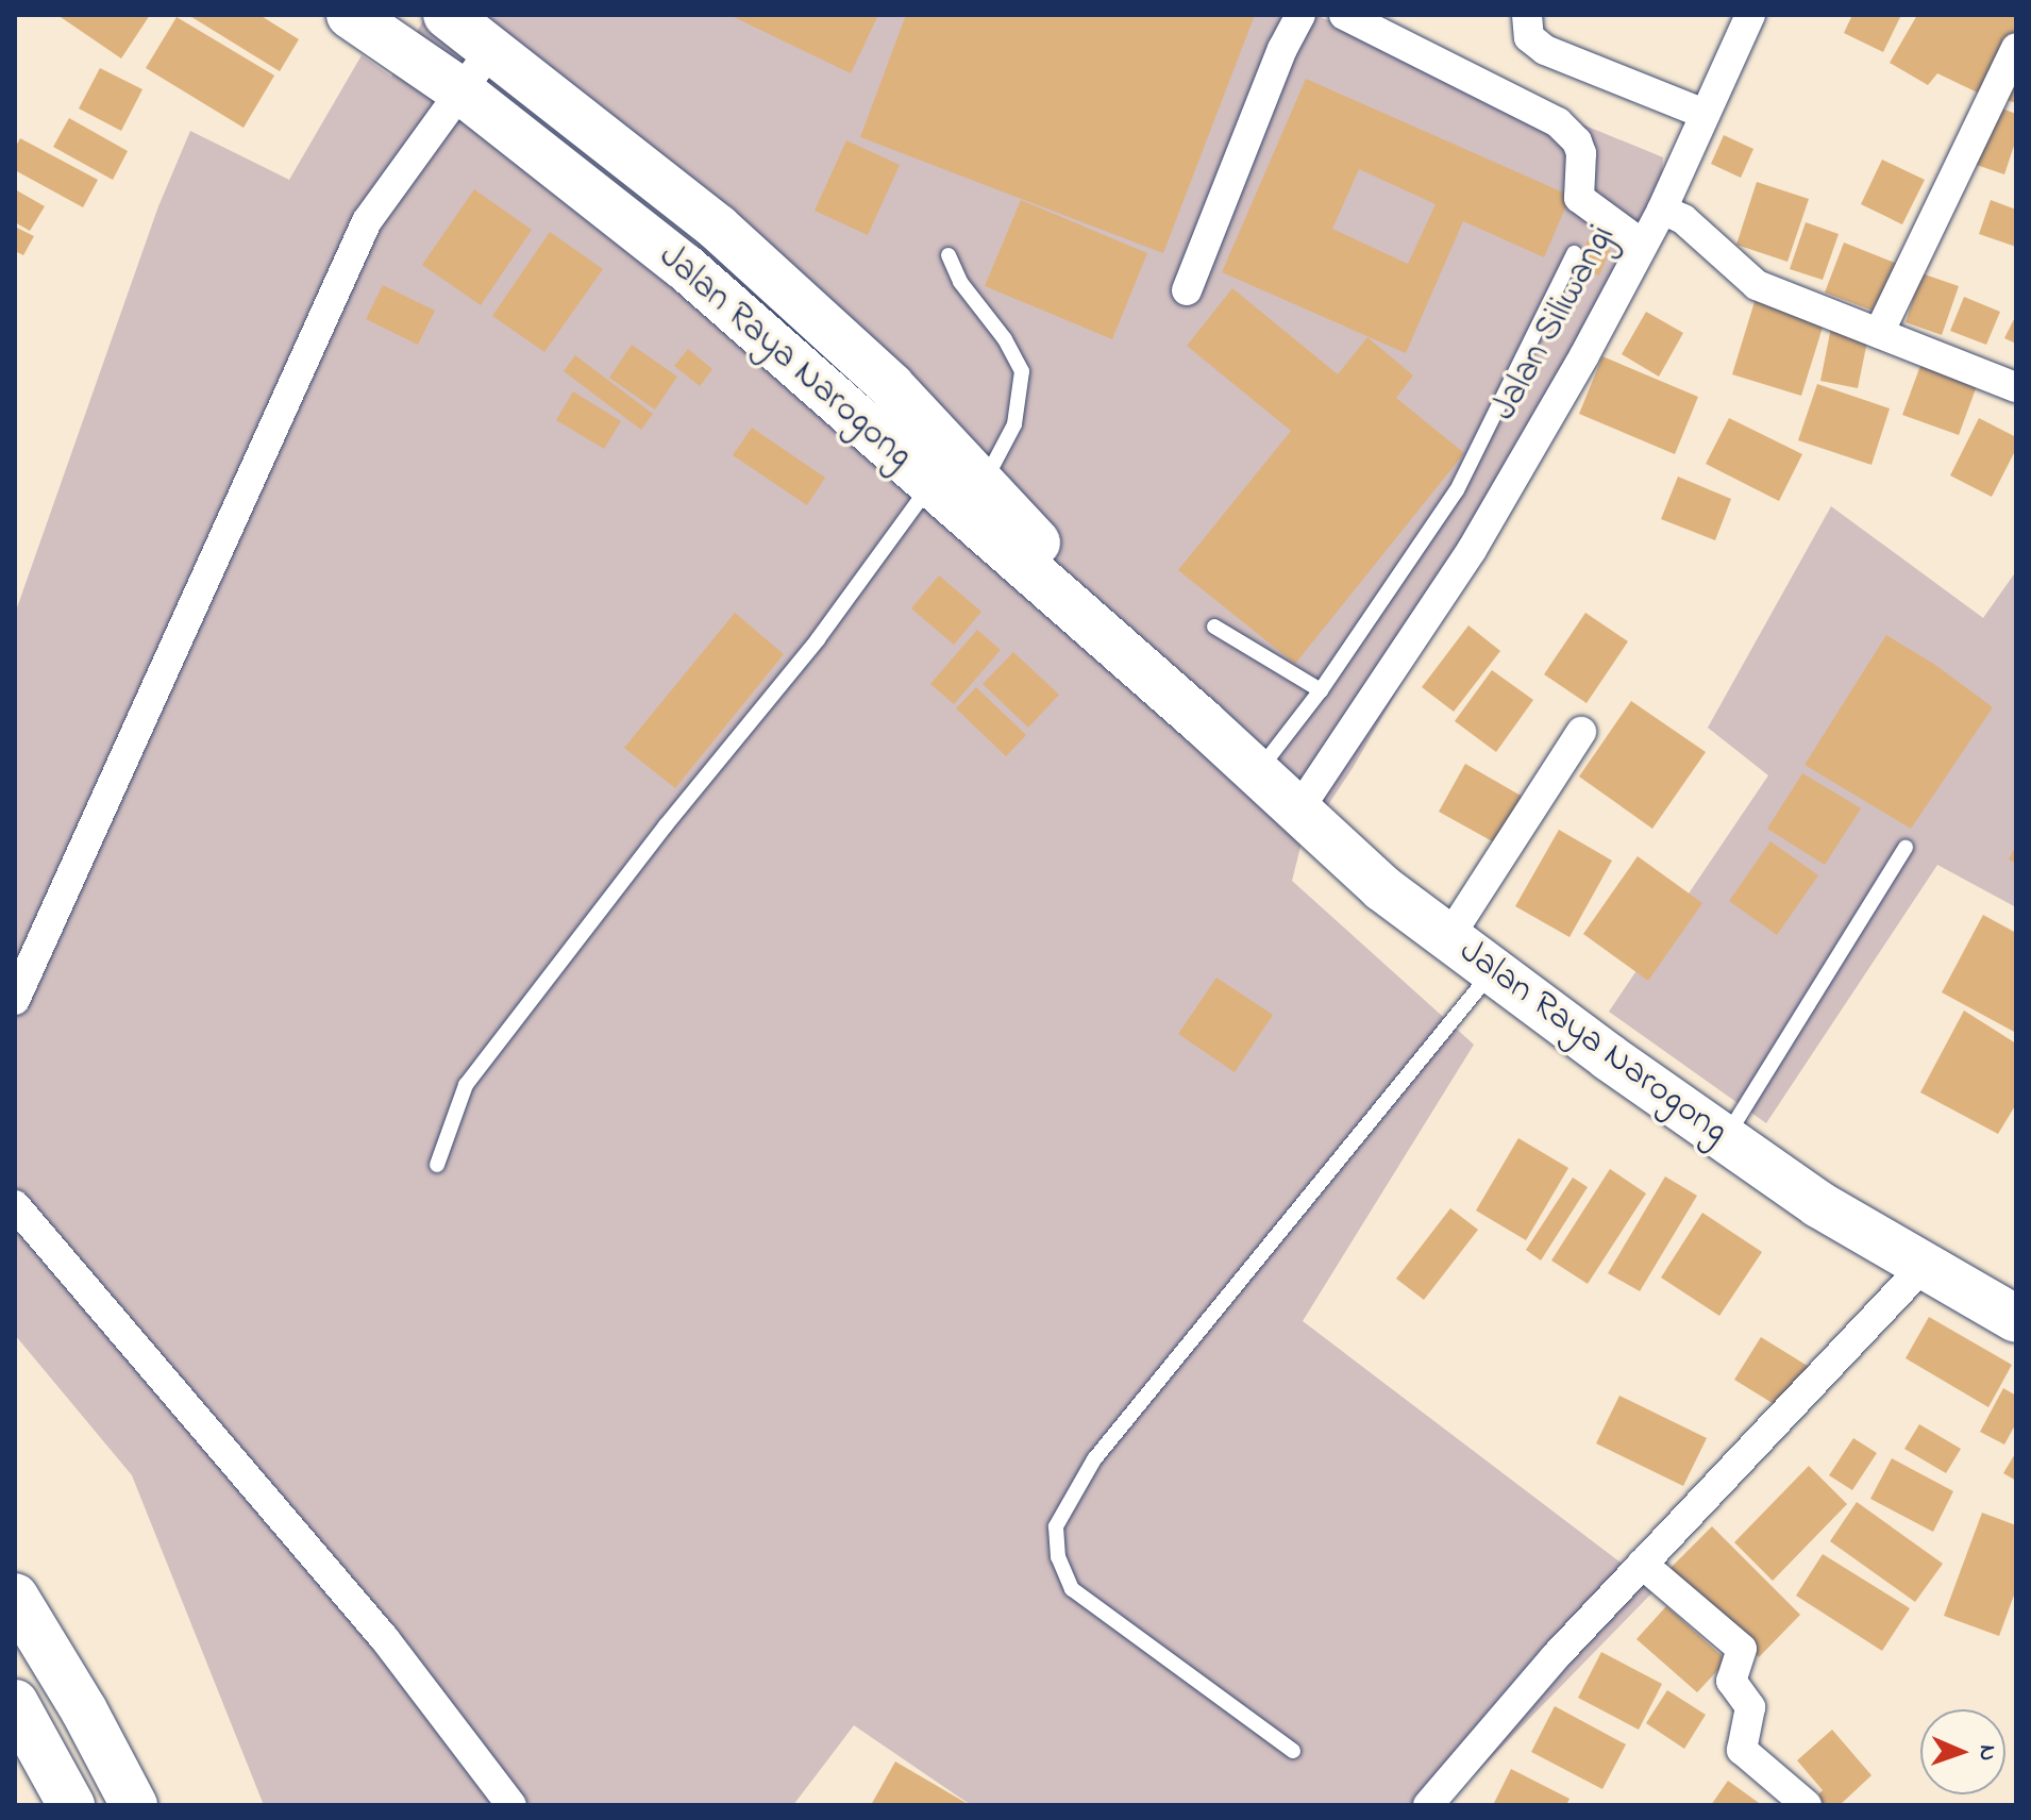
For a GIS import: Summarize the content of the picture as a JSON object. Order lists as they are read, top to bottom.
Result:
{
  "streets": {
    "main road": ["Jalan Raya Narogong"],
    "street": ["Jalan Siliwangi"]
  },
  "crossings": [
    ["Jalan Siliwangi", "Jalan Raya Narogong"]
  ],
  "north": "right"
}
